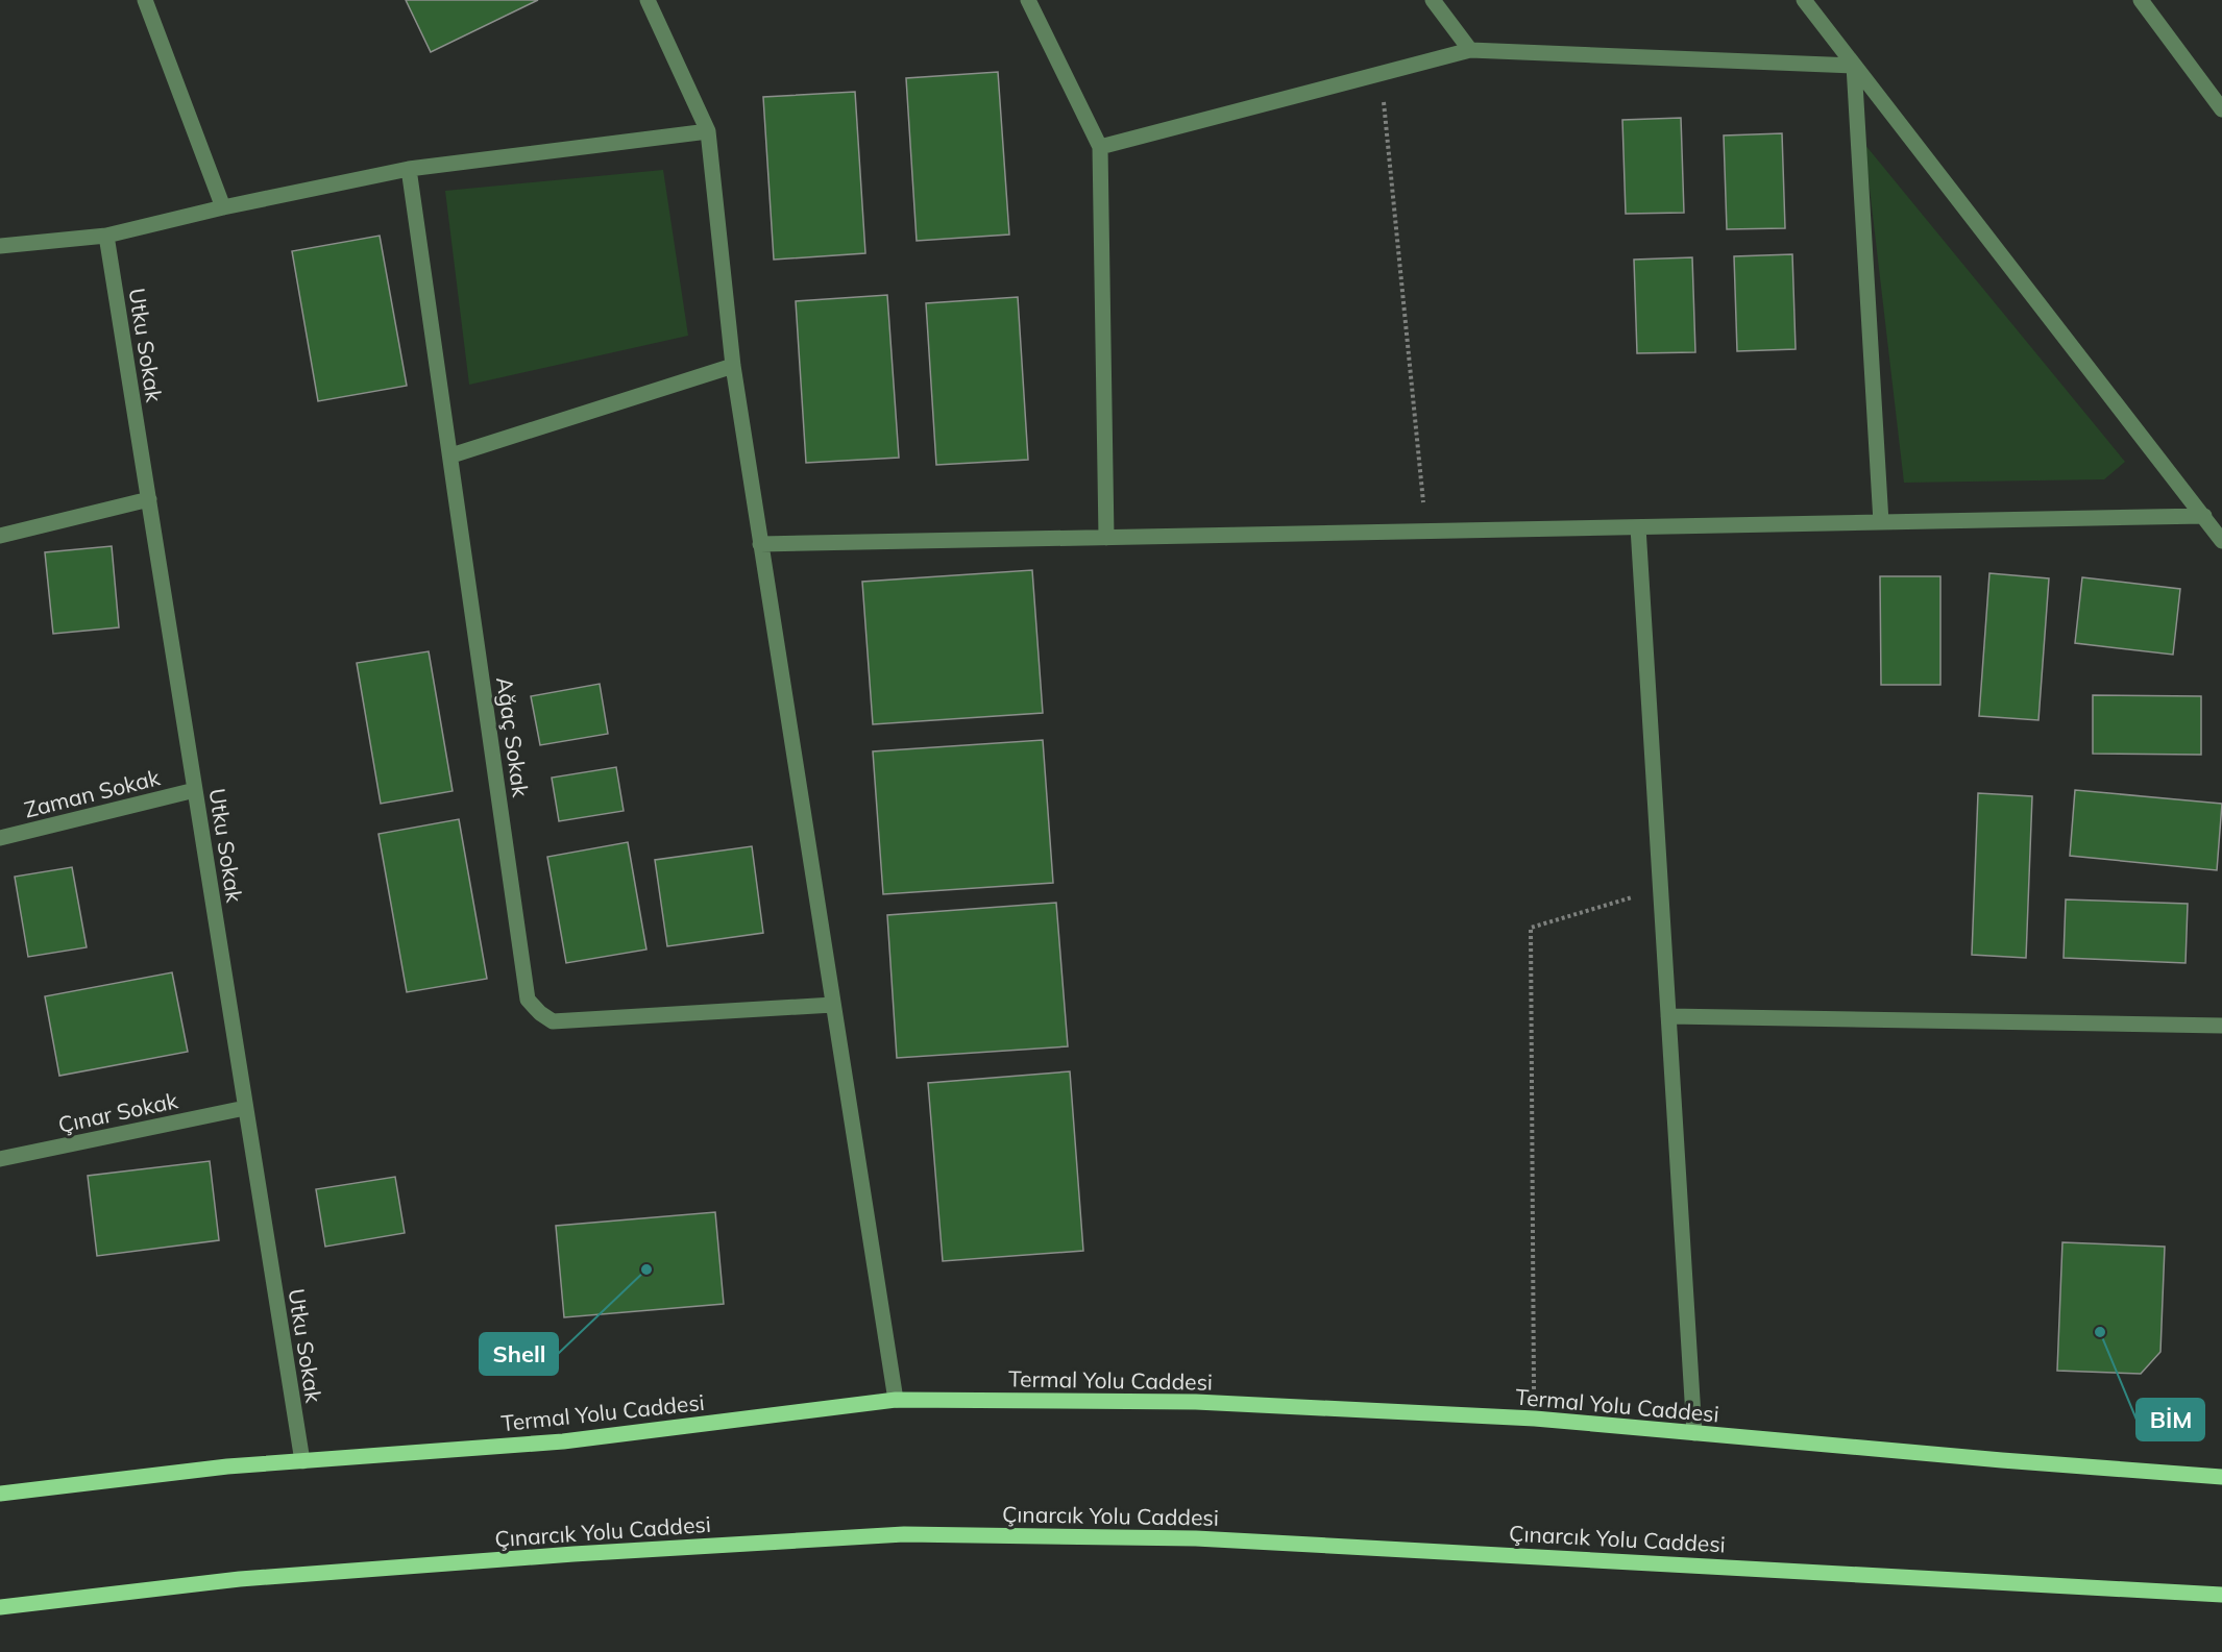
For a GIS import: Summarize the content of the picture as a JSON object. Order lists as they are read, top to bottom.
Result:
{
  "streets": {
    "main road": ["Termal Yolu Caddesi", "Çınarcık Yolu Caddesi"],
    "street": [
      "Utku Sokak",
      "Ağaç Sokak",
      "Zaman Sokak",
      "Çınar Sokak"
    ]
  },
  "crossings": [
    ["Utku Sokak", "Zaman Sokak"],
    ["Utku Sokak", "Çınar Sokak"],
    ["Utku Sokak", "Termal Yolu Caddesi"]
  ],
  "places": ["Shell", "BİM"]
}
